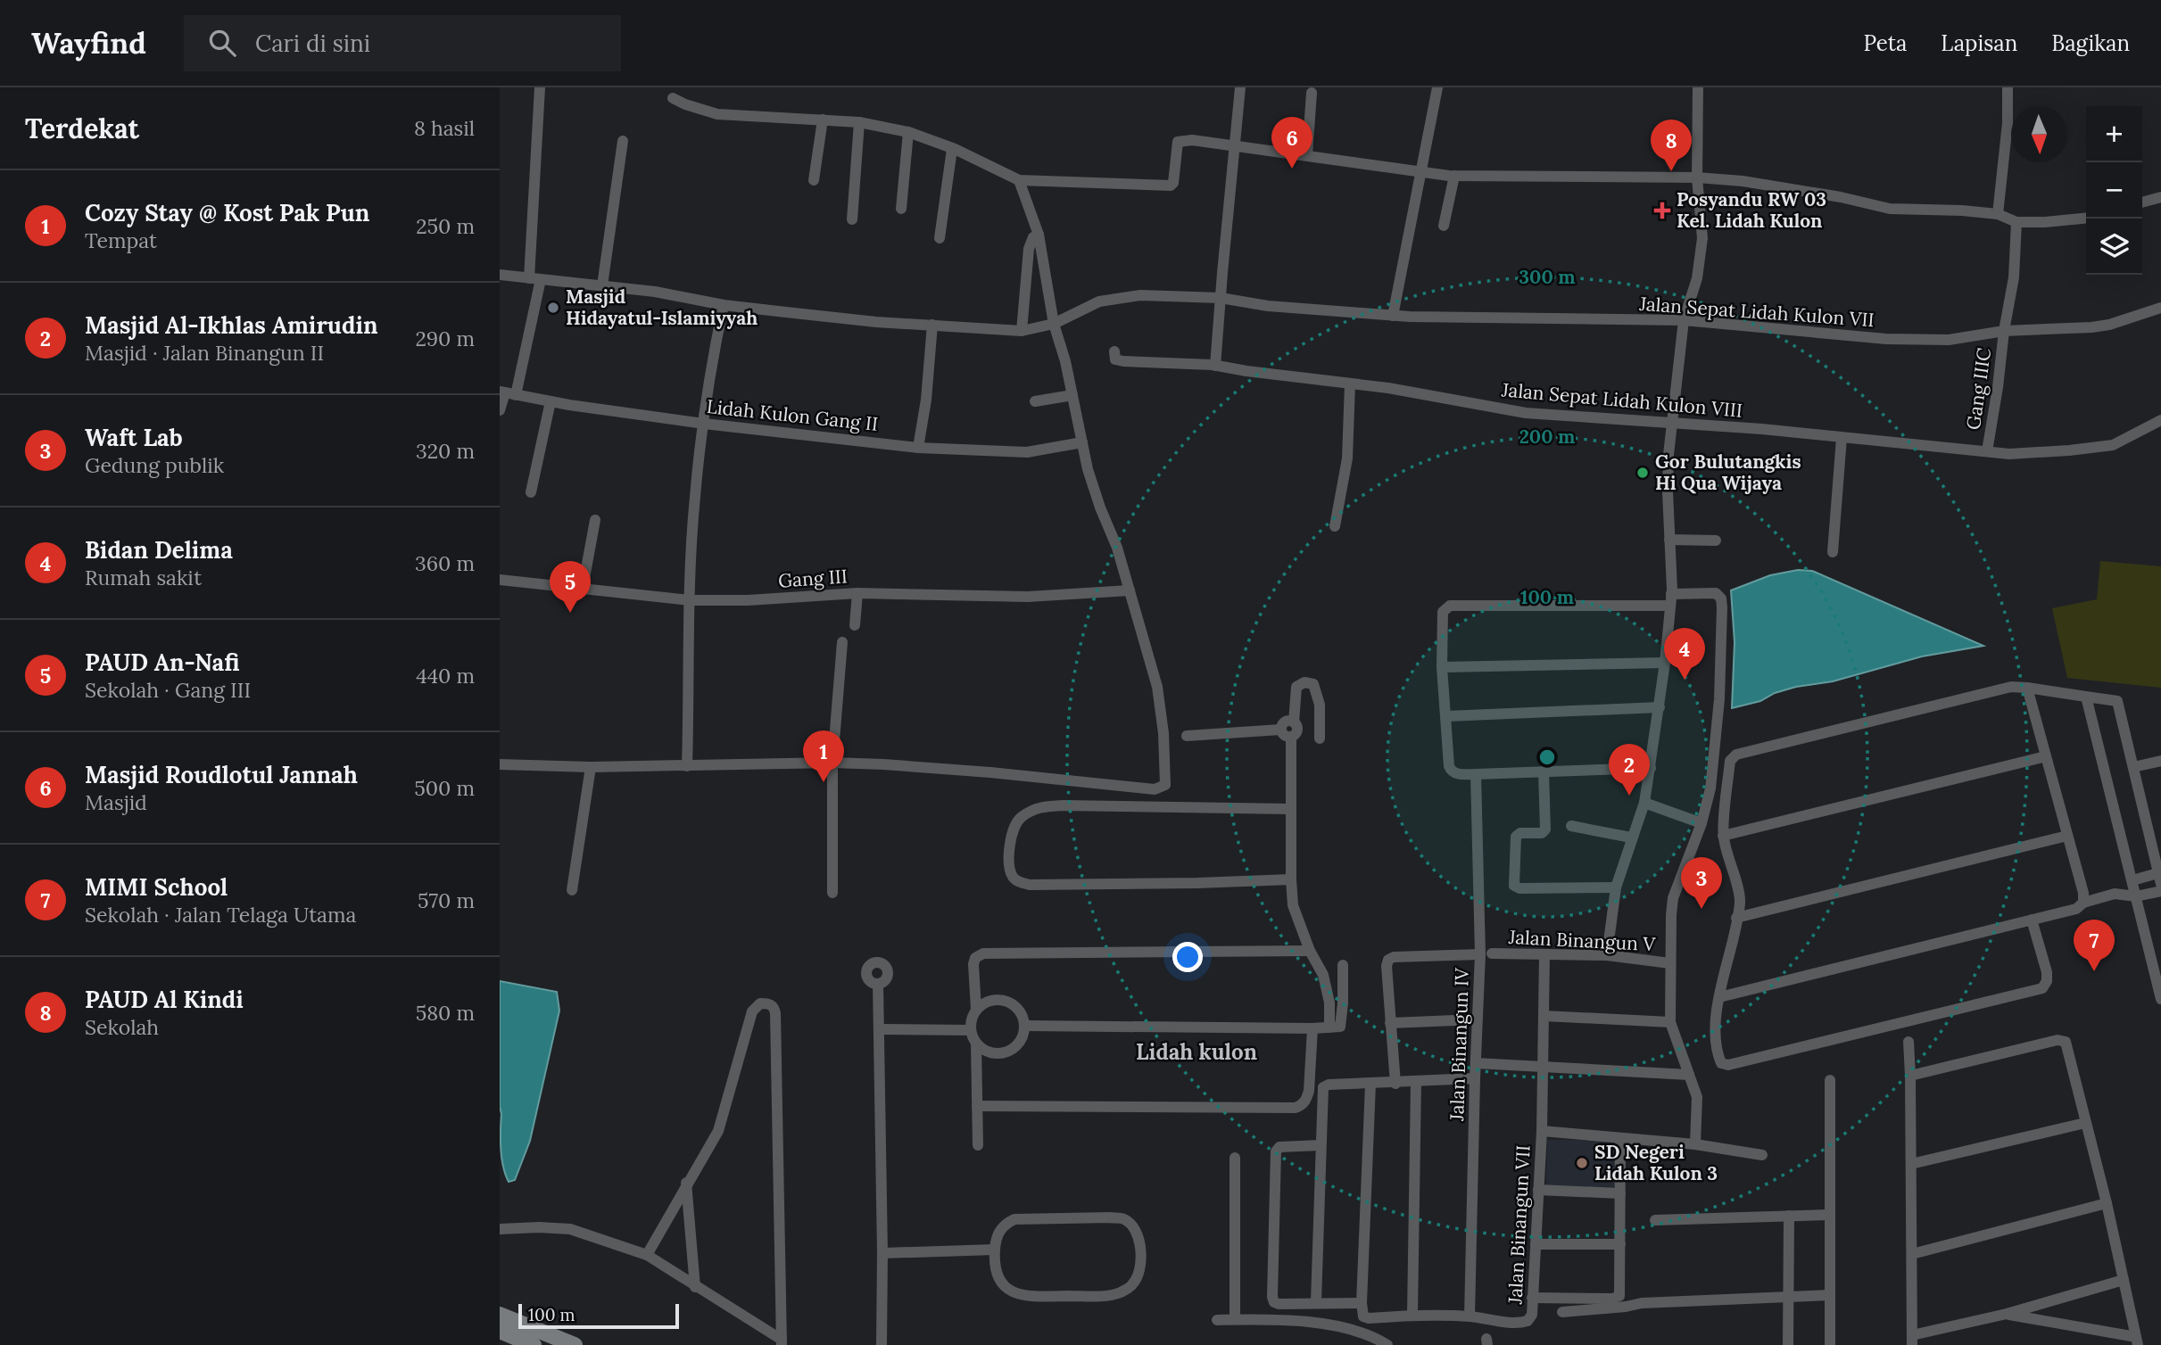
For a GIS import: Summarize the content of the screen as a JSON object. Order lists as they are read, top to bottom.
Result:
{
  "streets": {
    "street": [
      "Jalan Sepat Lidah Kulon VII",
      "Gang IIIC",
      "Jalan Sepat Lidah Kulon VIII",
      "Lidah Kulon Gang II",
      "Gang III",
      "Jalan Binangun V",
      "Jalan Binangun IV",
      "Jalan Binangun VII"
    ]
  },
  "crossings": [
    ["Jalan Sepat Lidah Kulon VII", "Gang IIIC"],
    ["Gang IIIC", "Jalan Sepat Lidah Kulon VIII"],
    ["Jalan Binangun V", "Jalan Binangun IV"],
    ["Jalan Binangun V", "Jalan Binangun VII"],
    ["Jalan Binangun IV", "Jalan Binangun VII"]
  ],
  "districts": ["Lidah kulon"],
  "places": {
    "health": ["Posyandu RW 03 Kel. Lidah Kulon"],
    "other": ["Masjid Hidayatul-Islamiyyah", "Gor Bulutangkis Hi Qua Wijaya", "SD Negeri Lidah Kulon 3"]
  },
  "scale_bar": "100 m",
  "north": "bottom",
  "page": {
    "header": "Wayfind",
    "search": "Cari di sini",
    "nav": ["Peta", "Lapisan", "Bagikan"],
    "heading": ["Terdekat", "8 hasil"],
    "map_buttons": ["+", "−"],
    "pins": [
      "6",
      "8",
      "5",
      "4",
      "1",
      "2",
      "3",
      "7"
    ],
    "list": [
      {
        "mark": "1",
        "name": "Cozy Stay @ Kost Pak Pun",
        "note": "Tempat",
        "value": "250 m"
      },
      {
        "mark": "2",
        "name": "Masjid Al-Ikhlas Amirudin",
        "note": "Masjid · Jalan Binangun II",
        "value": "290 m"
      },
      {
        "mark": "3",
        "name": "Waft Lab",
        "note": "Gedung publik",
        "value": "320 m"
      },
      {
        "mark": "4",
        "name": "Bidan Delima",
        "note": "Rumah sakit",
        "value": "360 m"
      },
      {
        "mark": "5",
        "name": "PAUD An-Nafi",
        "note": "Sekolah · Gang III",
        "value": "440 m"
      },
      {
        "mark": "6",
        "name": "Masjid Roudlotul Jannah",
        "note": "Masjid",
        "value": "500 m"
      },
      {
        "mark": "7",
        "name": "MIMI School",
        "note": "Sekolah · Jalan Telaga Utama",
        "value": "570 m"
      },
      {
        "mark": "8",
        "name": "PAUD Al Kindi",
        "note": "Sekolah",
        "value": "580 m"
      }
    ],
    "scale": "100 m"
  },
  "rings": ["300 m", "200 m", "100 m"]
}
